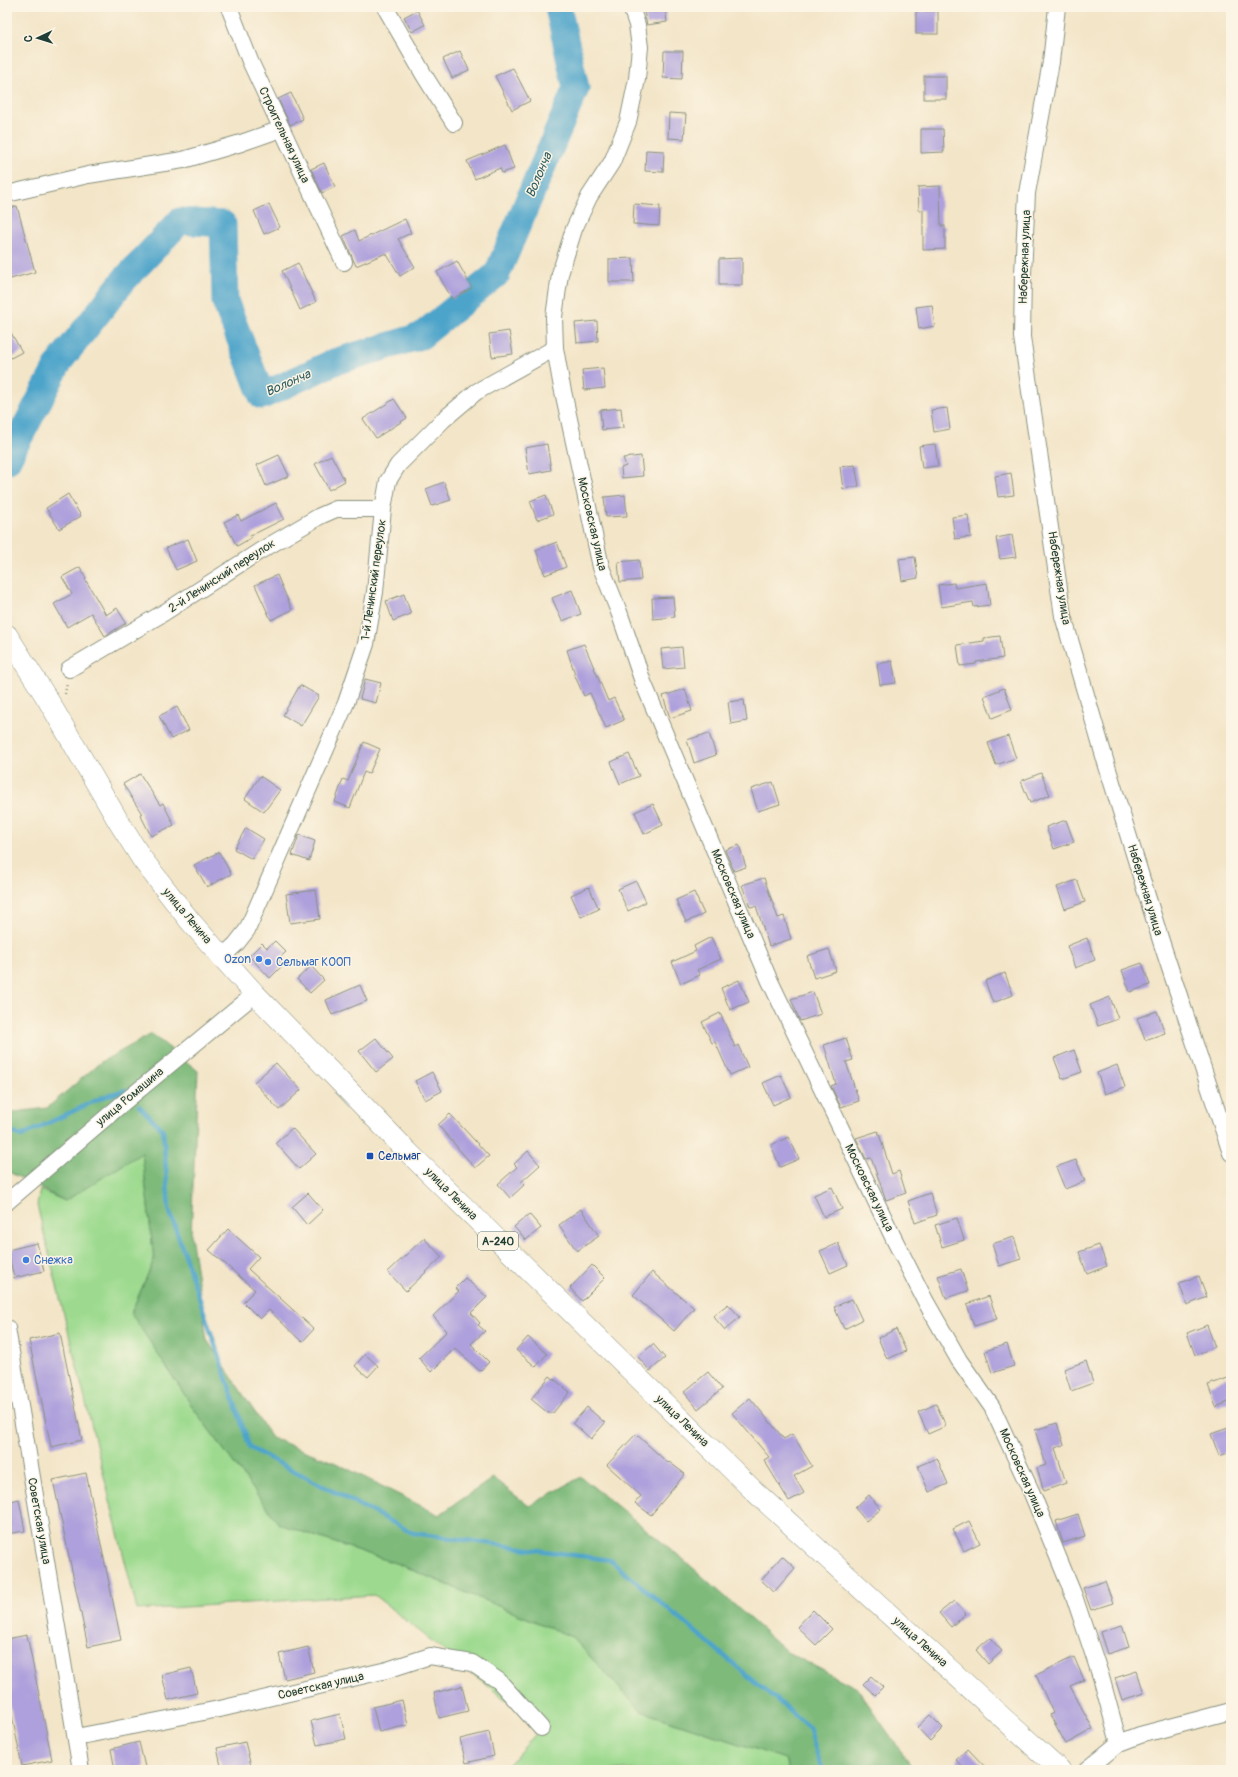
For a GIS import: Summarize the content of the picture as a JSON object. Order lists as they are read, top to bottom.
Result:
{
  "streets": {
    "main road": ["улица Ленина", "А-240"],
    "street": [
      "Строительная улица",
      "Набережная улица",
      "Московская улица",
      "2-й Ленинский переулок",
      "1-й Ленинский переулок",
      "улица Ромашина",
      "Советская улица"
    ]
  },
  "crossings": [
    ["Московская улица", "1-й Ленинский переулок"],
    ["2-й Ленинский переулок", "1-й Ленинский переулок"],
    ["1-й Ленинский переулок", "улица Ленина"],
    ["улица Ленина", "улица Ромашина"]
  ],
  "water": ["Волонча"],
  "places": {
    "other": ["Ozon", "Сельмаг КООП", "Снежка"],
    "transit": ["Сельмаг"]
  },
  "north": "left"
}
